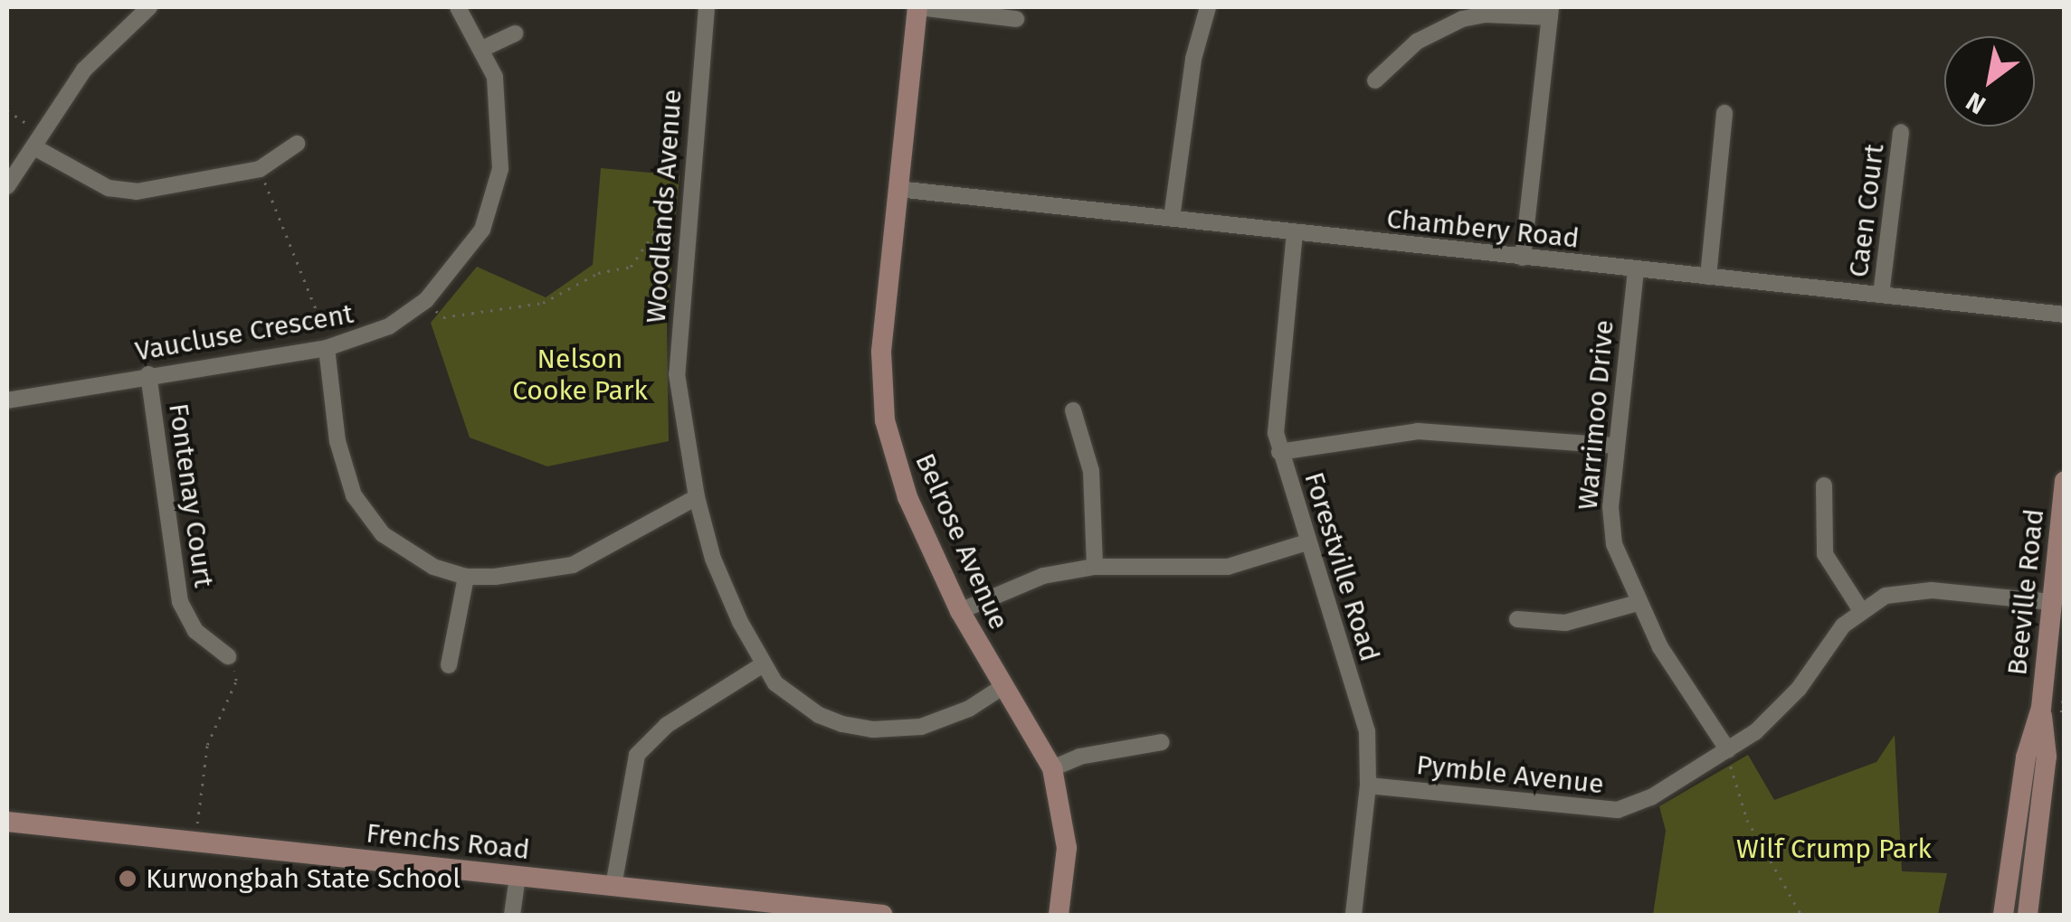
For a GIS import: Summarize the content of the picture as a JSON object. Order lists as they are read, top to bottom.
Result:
{
  "streets": {
    "street": [
      "Woodlands Avenue",
      "Caen Court",
      "Chambery Road",
      "Vaucluse Crescent",
      "Warrimoo Drive",
      "Fontenay Court",
      "Belrose Avenue",
      "Forestville Road",
      "Beeville Road",
      "Pymble Avenue",
      "Frenchs Road"
    ]
  },
  "crossings": [
    ["Woodlands Avenue", "Belrose Avenue"],
    ["Caen Court", "Chambery Road"],
    ["Chambery Road", "Warrimoo Drive"],
    ["Chambery Road", "Belrose Avenue"],
    ["Chambery Road", "Forestville Road"],
    ["Vaucluse Crescent", "Fontenay Court"],
    ["Warrimoo Drive", "Pymble Avenue"],
    ["Forestville Road", "Pymble Avenue"],
    ["Beeville Road", "Pymble Avenue"]
  ],
  "parks": ["Nelson Cooke Park", "Wilf Crump Park"],
  "places": ["Kurwongbah State School"],
  "north": "bottom left"
}
